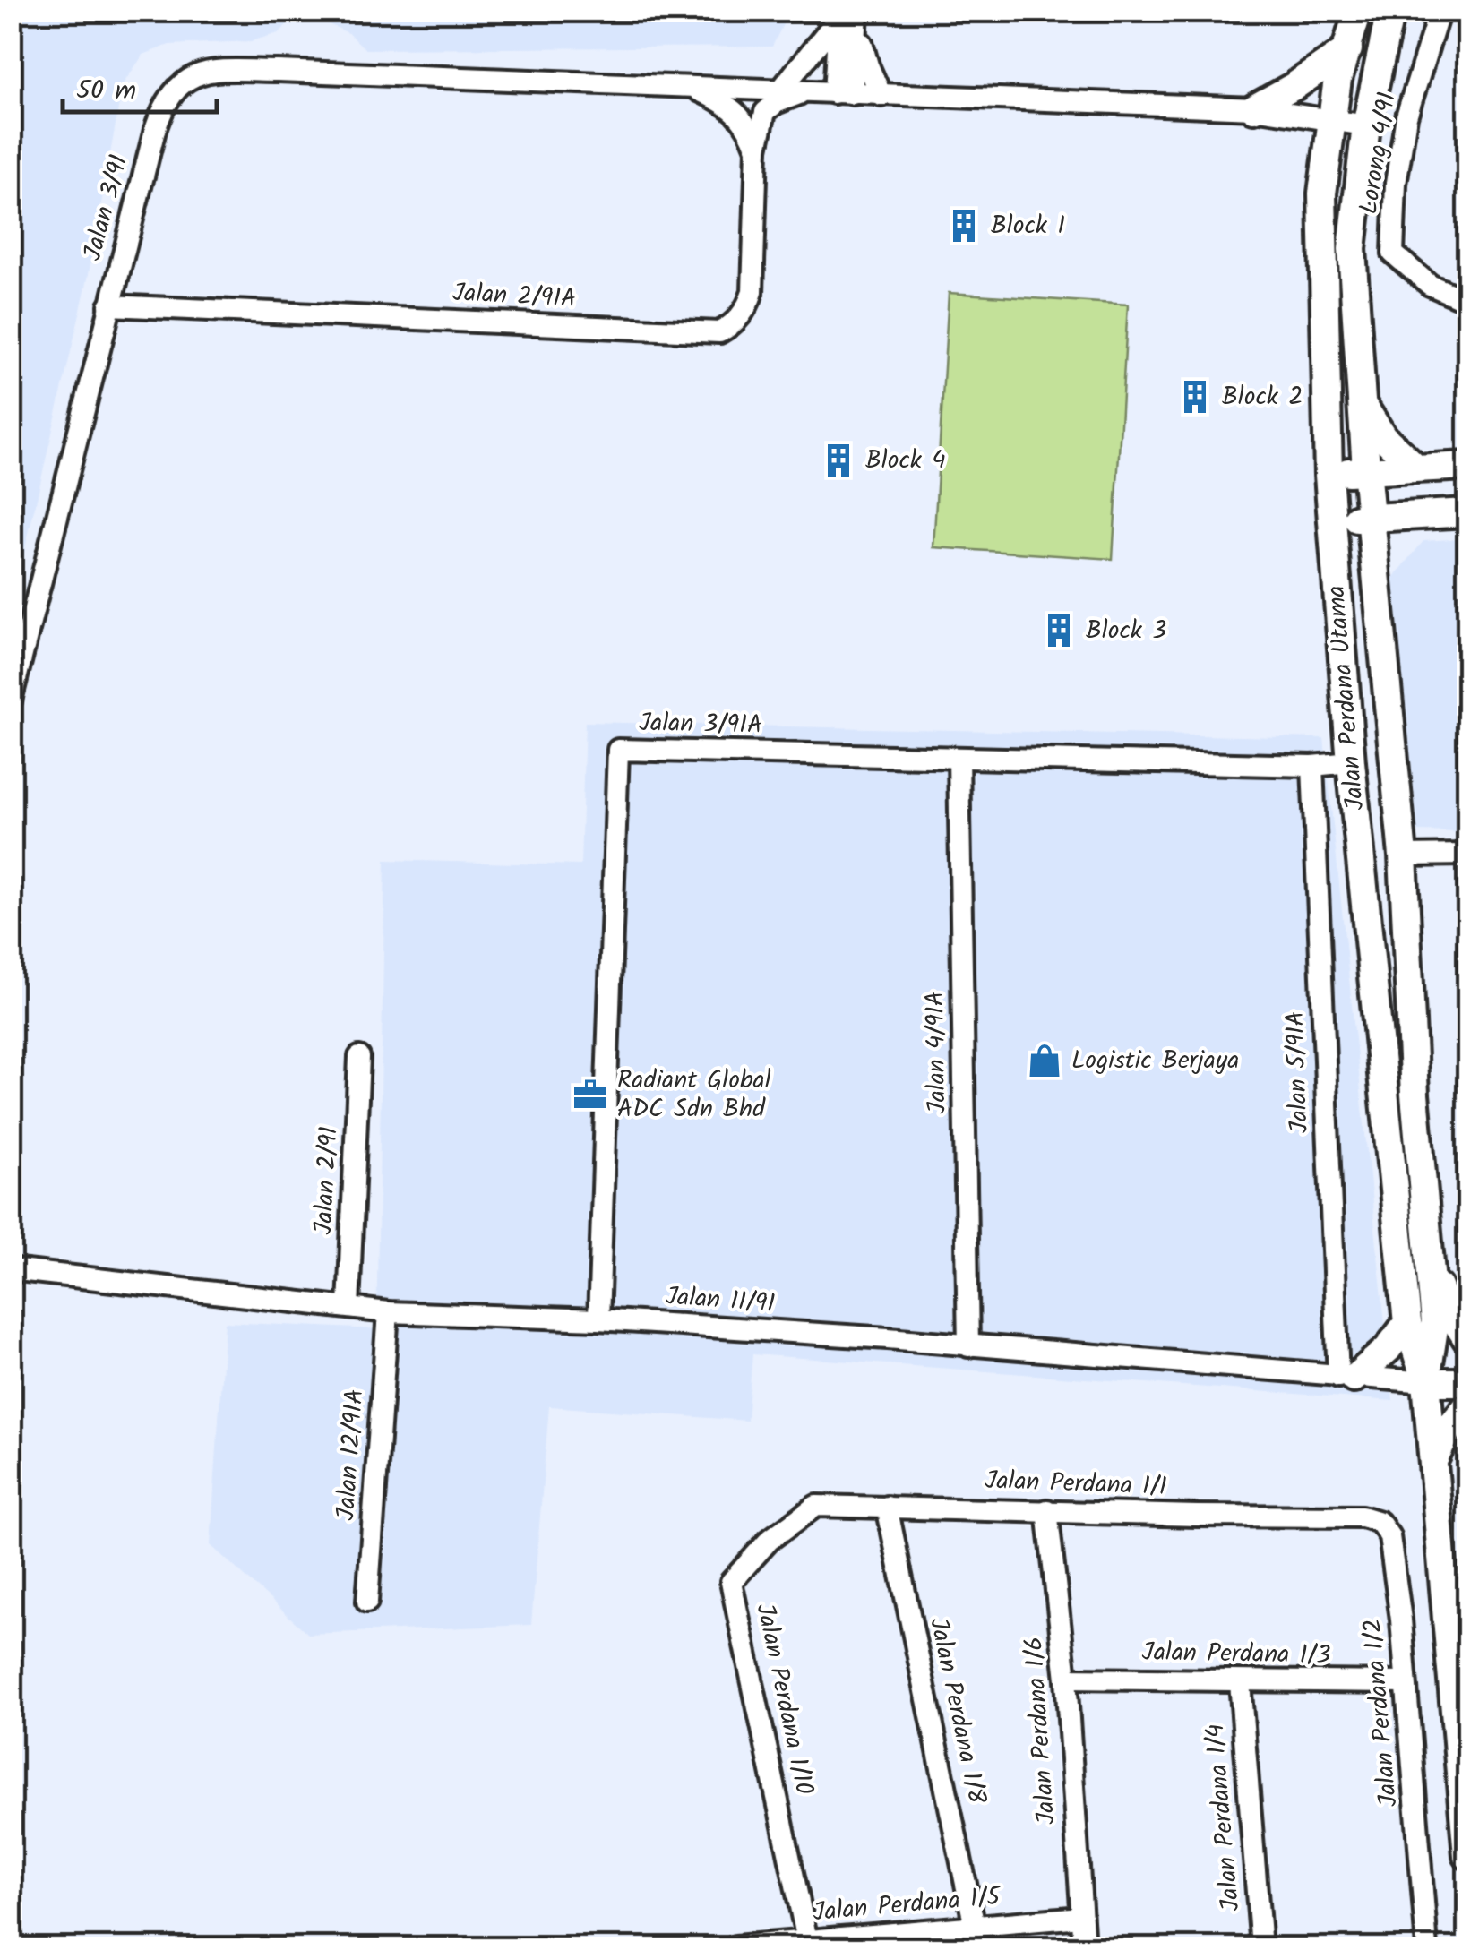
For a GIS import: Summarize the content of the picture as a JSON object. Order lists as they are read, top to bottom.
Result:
{
  "streets": {
    "street": [
      "Lorong 4/91",
      "Jalan 3/91",
      "Jalan 2/91A",
      "Jalan Perdana Utama",
      "Jalan 3/91A",
      "Jalan 4/91A",
      "Jalan 5/91A",
      "Jalan 2/91",
      "Jalan 11/91",
      "Jalan 12/91A",
      "Jalan Perdana 1/1",
      "Jalan Perdana 1/3",
      "Jalan Perdana 1/10",
      "Jalan Perdana 1/8",
      "Jalan Perdana 1/2",
      "Jalan Perdana 1/6",
      "Jalan Perdana 1/4",
      "Jalan Perdana 1/5"
    ]
  },
  "crossings": [
    ["Jalan 3/91", "Jalan 2/91A"],
    ["Jalan 3/91", "Jalan Perdana Utama"],
    ["Jalan Perdana Utama", "Jalan 3/91A"],
    ["Jalan Perdana Utama", "Jalan 11/91"],
    ["Jalan 3/91A", "Jalan 4/91A"],
    ["Jalan 3/91A", "Jalan 5/91A"],
    ["Jalan 3/91A", "Jalan 11/91"],
    ["Jalan 4/91A", "Jalan 11/91"],
    ["Jalan 5/91A", "Jalan 11/91"],
    ["Jalan 2/91", "Jalan 11/91"],
    ["Jalan 11/91", "Jalan 12/91A"],
    ["Jalan Perdana 1/1", "Jalan Perdana 1/10"],
    ["Jalan Perdana 1/1", "Jalan Perdana 1/8"],
    ["Jalan Perdana 1/1", "Jalan Perdana 1/2"],
    ["Jalan Perdana 1/1", "Jalan Perdana 1/6"],
    ["Jalan Perdana 1/3", "Jalan Perdana 1/2"],
    ["Jalan Perdana 1/3", "Jalan Perdana 1/6"],
    ["Jalan Perdana 1/3", "Jalan Perdana 1/4"],
    ["Jalan Perdana 1/10", "Jalan Perdana 1/5"],
    ["Jalan Perdana 1/8", "Jalan Perdana 1/5"],
    ["Jalan Perdana 1/6", "Jalan Perdana 1/5"]
  ],
  "places": {
    "building": [
      "Block 1",
      "Block 2",
      "Block 4",
      "Block 3"
    ],
    "shop": ["Logistic Berjaya"],
    "office": ["Radiant Global ADC Sdn Bhd"]
  },
  "scale_bar": "50 m"
}
